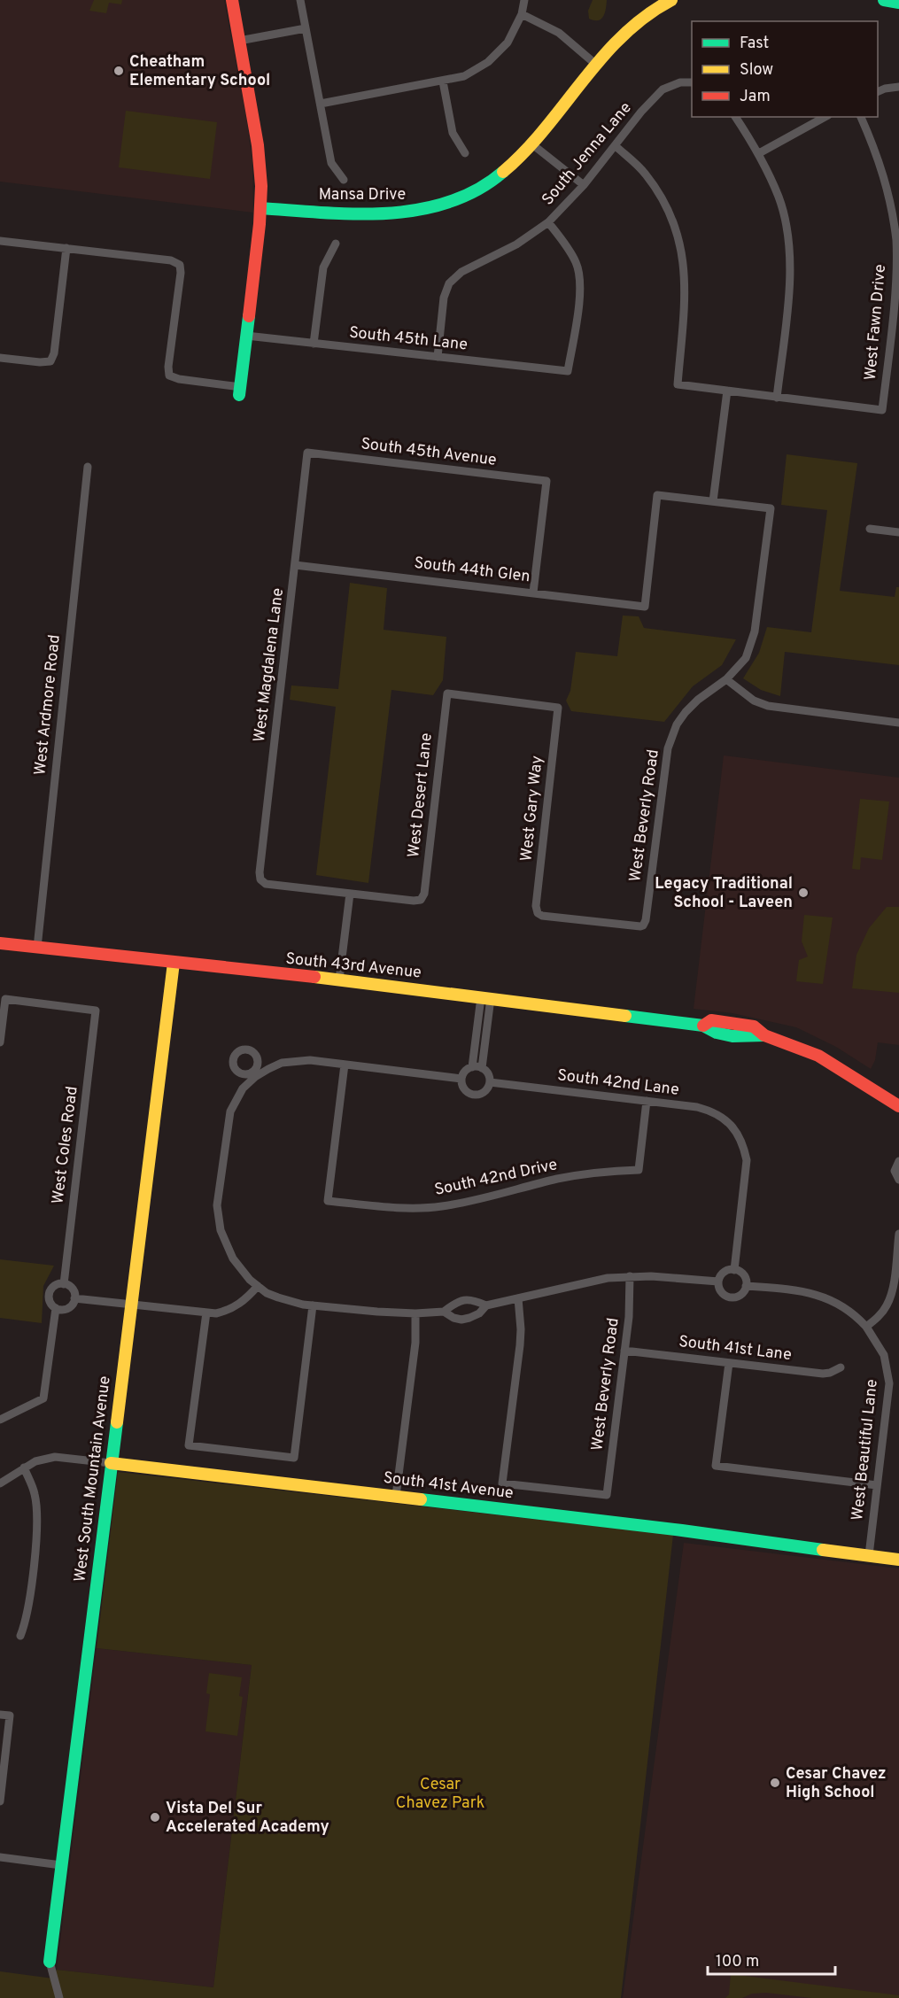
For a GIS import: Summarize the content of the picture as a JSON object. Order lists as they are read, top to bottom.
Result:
{
  "streets": {
    "street": [
      "South Jenna Lane",
      "Mansa Drive",
      "West Fawn Drive",
      "South 45th Lane",
      "South 45th Avenue",
      "South 44th Glen",
      "West Magdalena Lane",
      "West Ardmore Road",
      "West Desert Lane",
      "West Gary Way",
      "West Beverly Road",
      "South 43rd Avenue",
      "South 42nd Lane",
      "West Coles Road",
      "South 42nd Drive",
      "South 41st Lane",
      "West Beautiful Lane",
      "West South Mountain Avenue",
      "South 41st Avenue"
    ]
  },
  "crossings": [
    ["South Jenna Lane", "South 45th Lane"],
    ["South 45th Avenue", "South 44th Glen"],
    ["South 45th Avenue", "West Magdalena Lane"],
    ["South 44th Glen", "West Magdalena Lane"],
    ["South 44th Glen", "West Beverly Road"],
    ["West Magdalena Lane", "West Desert Lane"],
    ["West Ardmore Road", "South 43rd Avenue"],
    ["West Desert Lane", "West Gary Way"],
    ["West Gary Way", "West Beverly Road"],
    ["West Beverly Road", "South 41st Lane"],
    ["South 43rd Avenue", "West South Mountain Avenue"],
    ["South 42nd Lane", "South 42nd Drive"],
    ["South 42nd Lane", "West Beautiful Lane"],
    ["West Beautiful Lane", "South 41st Avenue"],
    ["West South Mountain Avenue", "South 41st Avenue"]
  ],
  "parks": ["Cesar Chavez Park"],
  "places": [
    "Cheatham Elementary School",
    "Legacy Traditional School - Laveen",
    "Cesar Chavez High School",
    "Vista Del Sur Accelerated Academy"
  ],
  "legend": ["Fast", "Slow", "Jam"],
  "scale_bar": "100 m"
}
